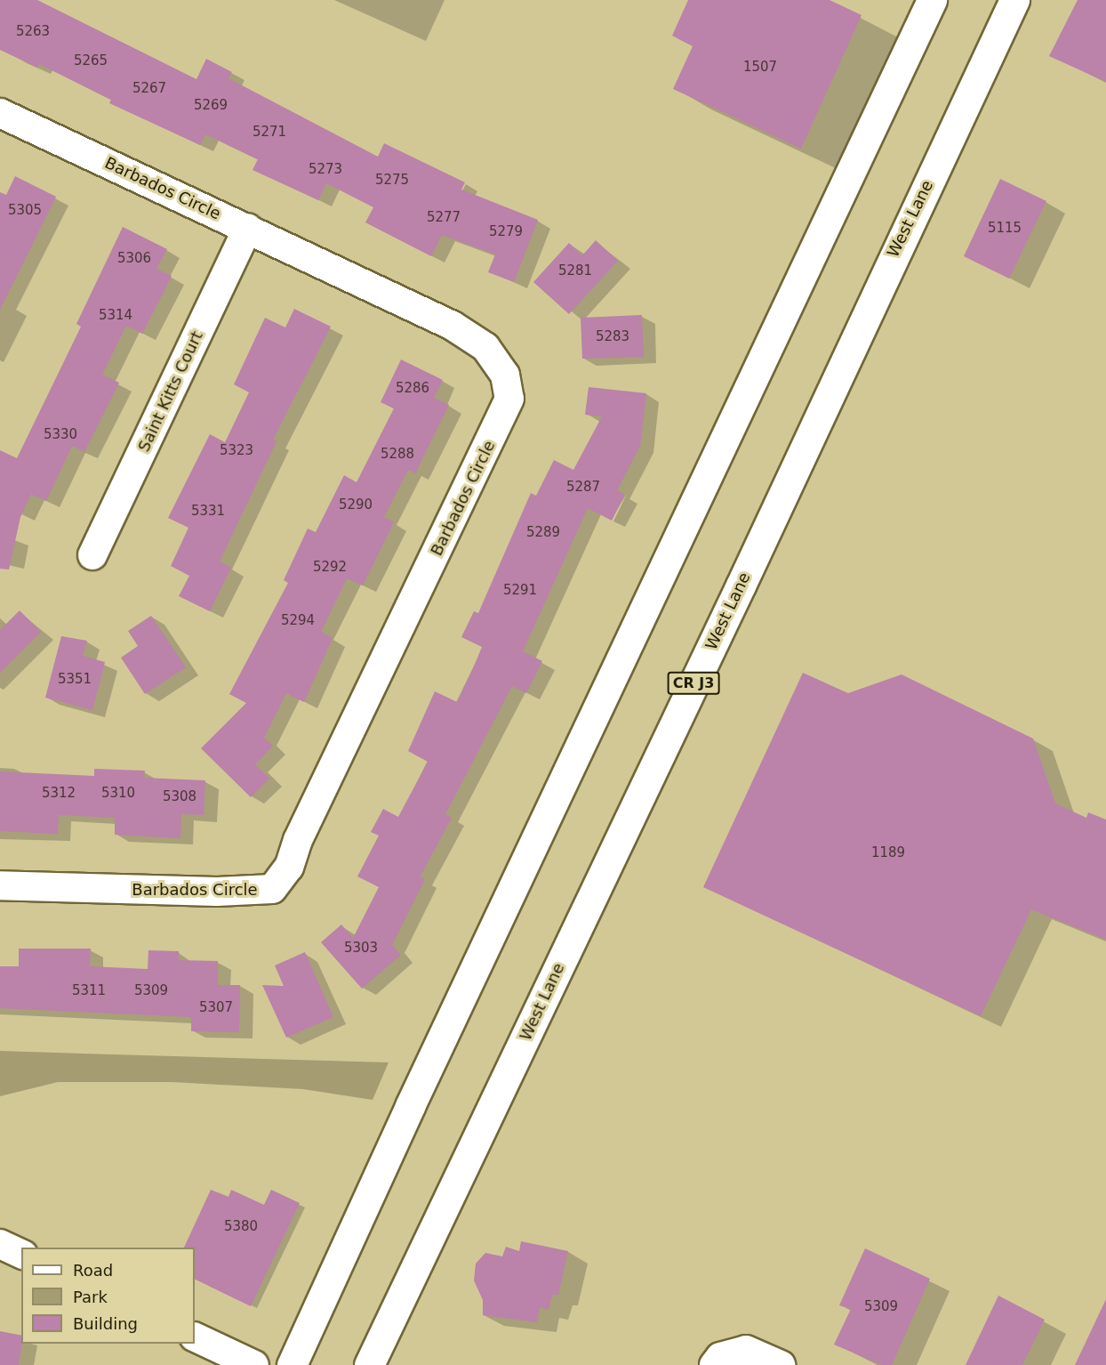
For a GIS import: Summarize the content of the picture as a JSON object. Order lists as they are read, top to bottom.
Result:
{
  "streets": {
    "main road": ["West Lane", "CR J3"],
    "street": ["Barbados Circle", "Saint Kitts Court"]
  },
  "crossings": [
    ["Barbados Circle", "Saint Kitts Court"]
  ],
  "house_numbers": [
    "5263",
    "5265",
    "1507",
    "5267",
    "5269",
    "5271",
    "5273",
    "5275",
    "5305",
    "5277",
    "5115",
    "5279",
    "5306",
    "5281",
    "5314",
    "5283",
    "5286",
    "5330",
    "5323",
    "5288",
    "5287",
    "5290",
    "5331",
    "5289",
    "5292",
    "5291",
    "5294",
    "5351",
    "5312",
    "5310",
    "5308",
    "1189",
    "5303",
    "5311",
    "5309",
    "5307",
    "5380",
    "5309"
  ],
  "legend": ["Road", "Park", "Building"]
}
